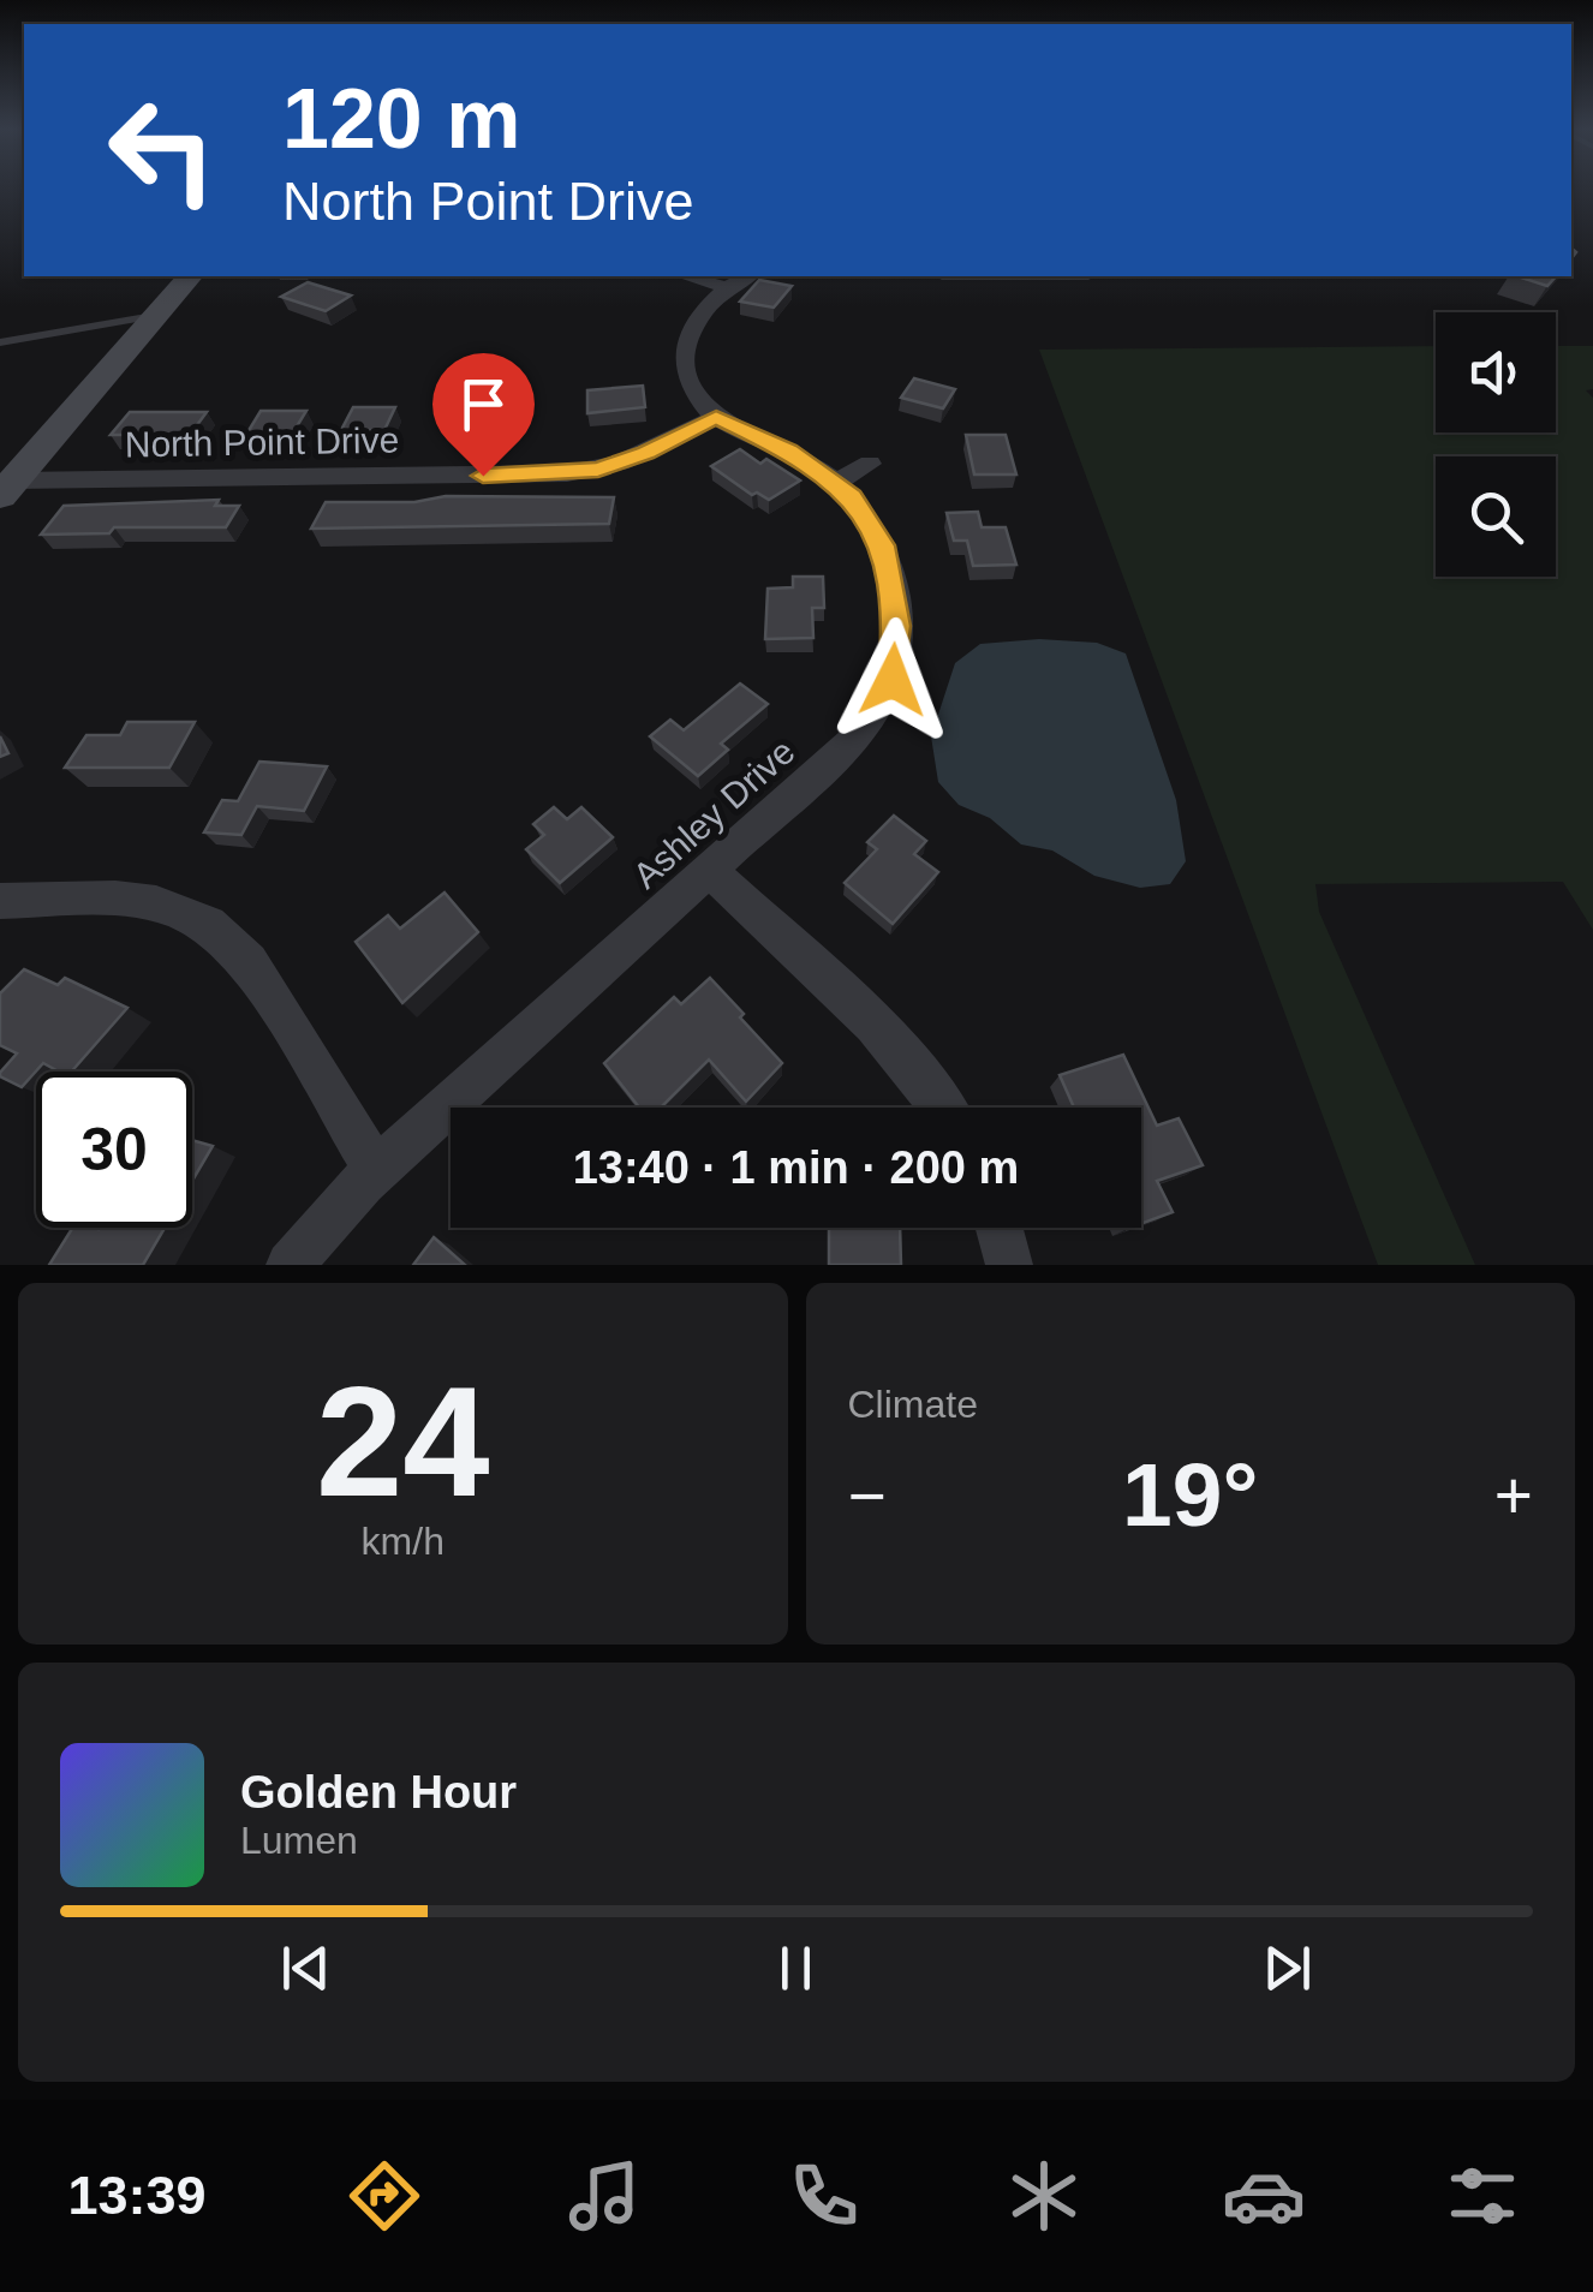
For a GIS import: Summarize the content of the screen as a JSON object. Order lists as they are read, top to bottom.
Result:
{
  "streets": {
    "street": ["North Point Drive", "Ashley Drive"]
  },
  "crossings": [
    ["North Point Drive", "Ashley Drive"]
  ],
  "page": {
    "turn": ["120 m", "North Point Drive"],
    "limit": "30",
    "trip": "13:40 · 1 min · 200 m",
    "tile": [
      ["24", "km/h"],
      "Climate"
    ],
    "heat": ["−", "19°", "+"],
    "song": ["Golden Hour", "Lumen"],
    "tabs": "13:39"
  }
}
